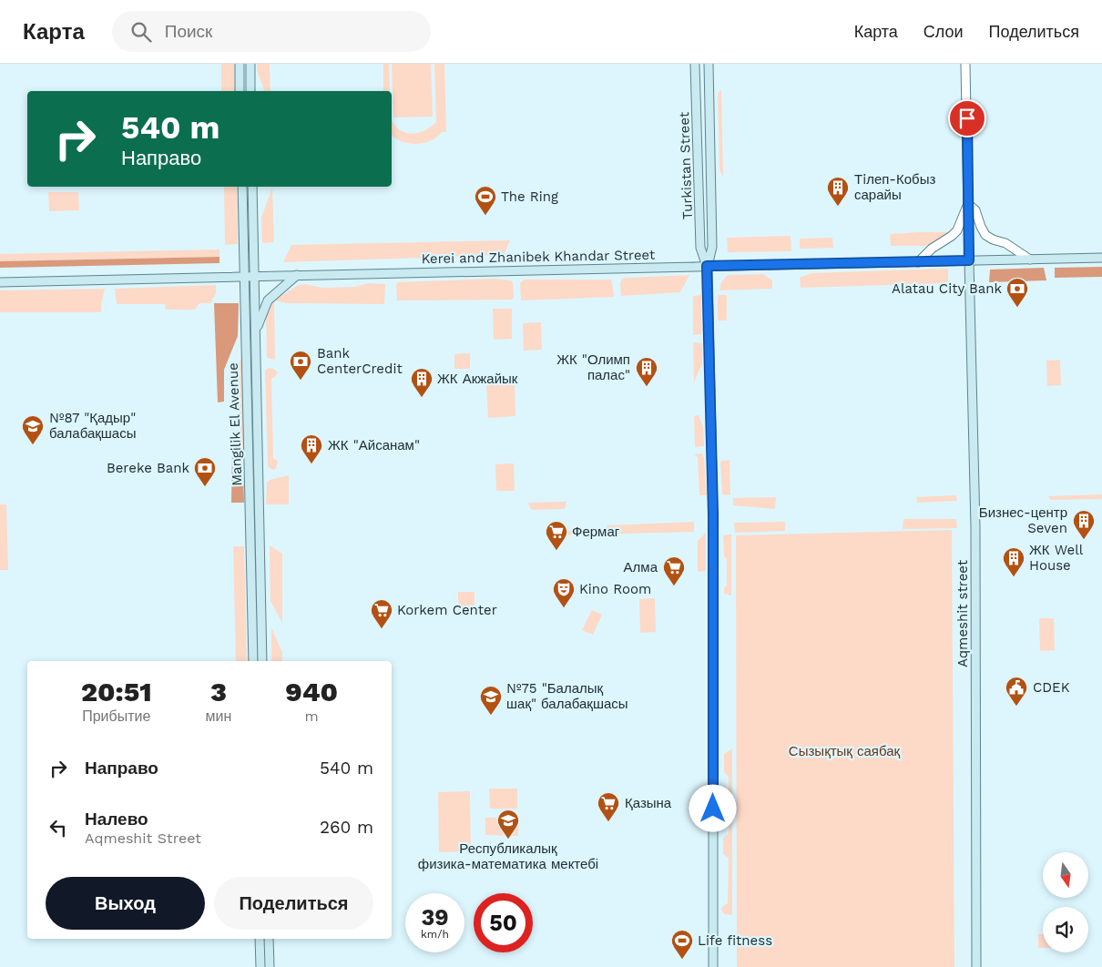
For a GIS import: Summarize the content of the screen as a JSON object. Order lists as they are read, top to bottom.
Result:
{
  "streets": {
    "main road": [
      "Turkistan Street",
      "Kerei and Zhanibek Khandar Street",
      "Mangilik El Avenue",
      "Aqmeshit street"
    ]
  },
  "crossings": [
    ["Turkistan Street", "Kerei and Zhanibek Khandar Street"],
    ["Kerei and Zhanibek Khandar Street", "Mangilik El Avenue"],
    ["Kerei and Zhanibek Khandar Street", "Aqmeshit street"]
  ],
  "parks": ["Сызықтық саябақ"],
  "places": {
    "building": [
      "Тiлеп-Кобыз сарайы",
      "ЖК \"Олимп палас\"",
      "ЖК Акжайык",
      "ЖК \"Айсанам\"",
      "Бизнес-центр Seven",
      "ЖК Well House"
    ],
    "sports": ["The Ring", "Life fitness"],
    "bank": ["Alatau City Bank", "Bank CenterCredit", "Bereke Bank"],
    "school or university": ["№87 \"Қадыр\" балабақшасы", "№75 \"Балалық шақ\" балабақшасы", "Республикалық физика-математика мектебі"],
    "supermarket": [
      "Фермаг",
      "Алма",
      "Korkem Center",
      "Қазына"
    ],
    "theatre": ["Kino Room"],
    "public building": ["CDEK"]
  },
  "north": "bottom",
  "page": {
    "header": "Карта",
    "search": "Поиск",
    "nav": ["Карта", "Слои", "Поделиться"],
    "turn": ["540 m", "Направо"],
    "eta": [
      "20:51",
      "Прибытие",
      "3",
      "мин",
      "940",
      "m"
    ],
    "list": [
      {
        "name": "Направо",
        "value": "540 m"
      },
      {
        "name": "Налево",
        "note": "Aqmeshit Street",
        "value": "260 m"
      }
    ],
    "buttons": ["Выход", "Поделиться"],
    "speed": "39 km/h",
    "limit": "50"
  }
}
